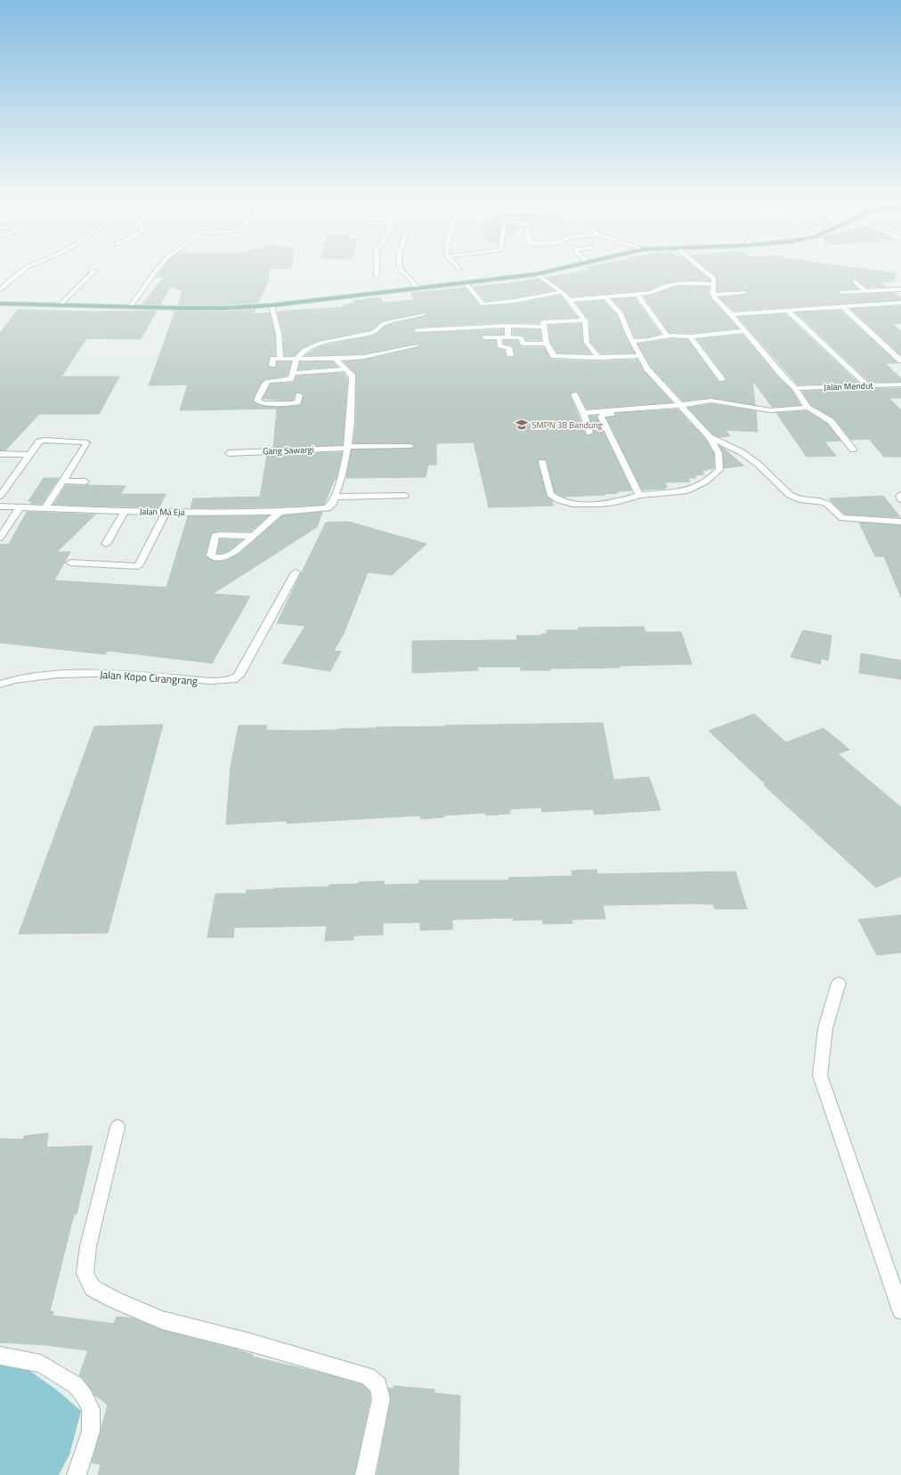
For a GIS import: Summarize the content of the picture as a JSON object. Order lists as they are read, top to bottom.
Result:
{
  "streets": {
    "street": [
      "Jalan Mendut",
      "Gang Sawargi",
      "Jalan Ma Eja",
      "Jalan Kopo Cirangrang"
    ]
  },
  "places": {
    "school or university": ["SMPN 38 Bandung"]
  }
}
